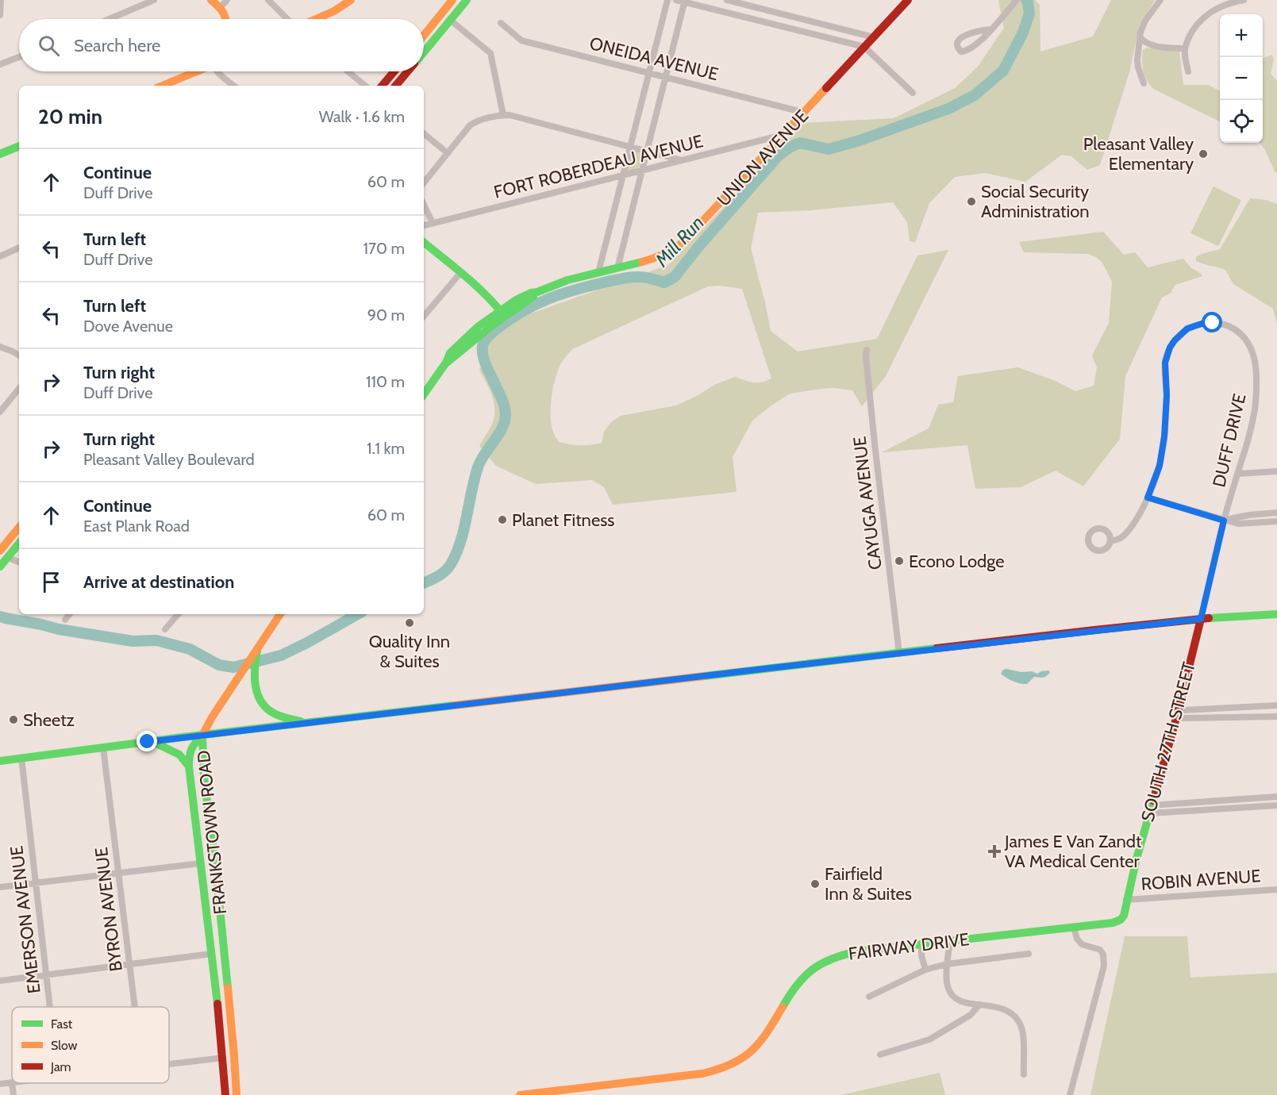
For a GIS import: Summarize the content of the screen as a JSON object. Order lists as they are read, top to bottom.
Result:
{
  "streets": {
    "main road": [
      "UNION AVENUE",
      "SOUTH 27TH STREET",
      "FRANKSTOWN ROAD",
      "FAIRWAY DRIVE"
    ],
    "street": [
      "ONEIDA AVENUE",
      "FORT ROBERDEAU AVENUE",
      "DUFF DRIVE",
      "CAYUGA AVENUE",
      "ROBIN AVENUE",
      "BYRON AVENUE",
      "EMERSON AVENUE"
    ]
  },
  "crossings": [
    ["ONEIDA AVENUE", "UNION AVENUE"],
    ["UNION AVENUE", "FORT ROBERDEAU AVENUE"],
    ["DUFF DRIVE", "SOUTH 27TH STREET"],
    ["SOUTH 27TH STREET", "ROBIN AVENUE"],
    ["SOUTH 27TH STREET", "FAIRWAY DRIVE"]
  ],
  "water": ["Mill Run"],
  "places": {
    "other": [
      "Pleasant Valley Elementary",
      "Social Security Administration",
      "Planet Fitness",
      "Econo Lodge",
      "Quality Inn & Suites",
      "Sheetz",
      "Fairfield Inn & Suites"
    ],
    "health": ["James E Van Zandt VA Medical Center"]
  },
  "legend": ["Fast", "Slow", "Jam"],
  "page": {
    "map_buttons": ["+", "−"],
    "search": "Search here",
    "heading": ["20 min", "Walk · 1.6 km"],
    "list": [
      ["Continue", "Duff Drive", "60 m"],
      ["Turn left", "Duff Drive", "170 m"],
      ["Turn left", "Dove Avenue", "90 m"],
      ["Turn right", "Duff Drive", "110 m"],
      ["Turn right", "Pleasant Valley Boulevard", "1.1 km"],
      ["Continue", "East Plank Road", "60 m"],
      "Arrive at destination"
    ]
  }
}
